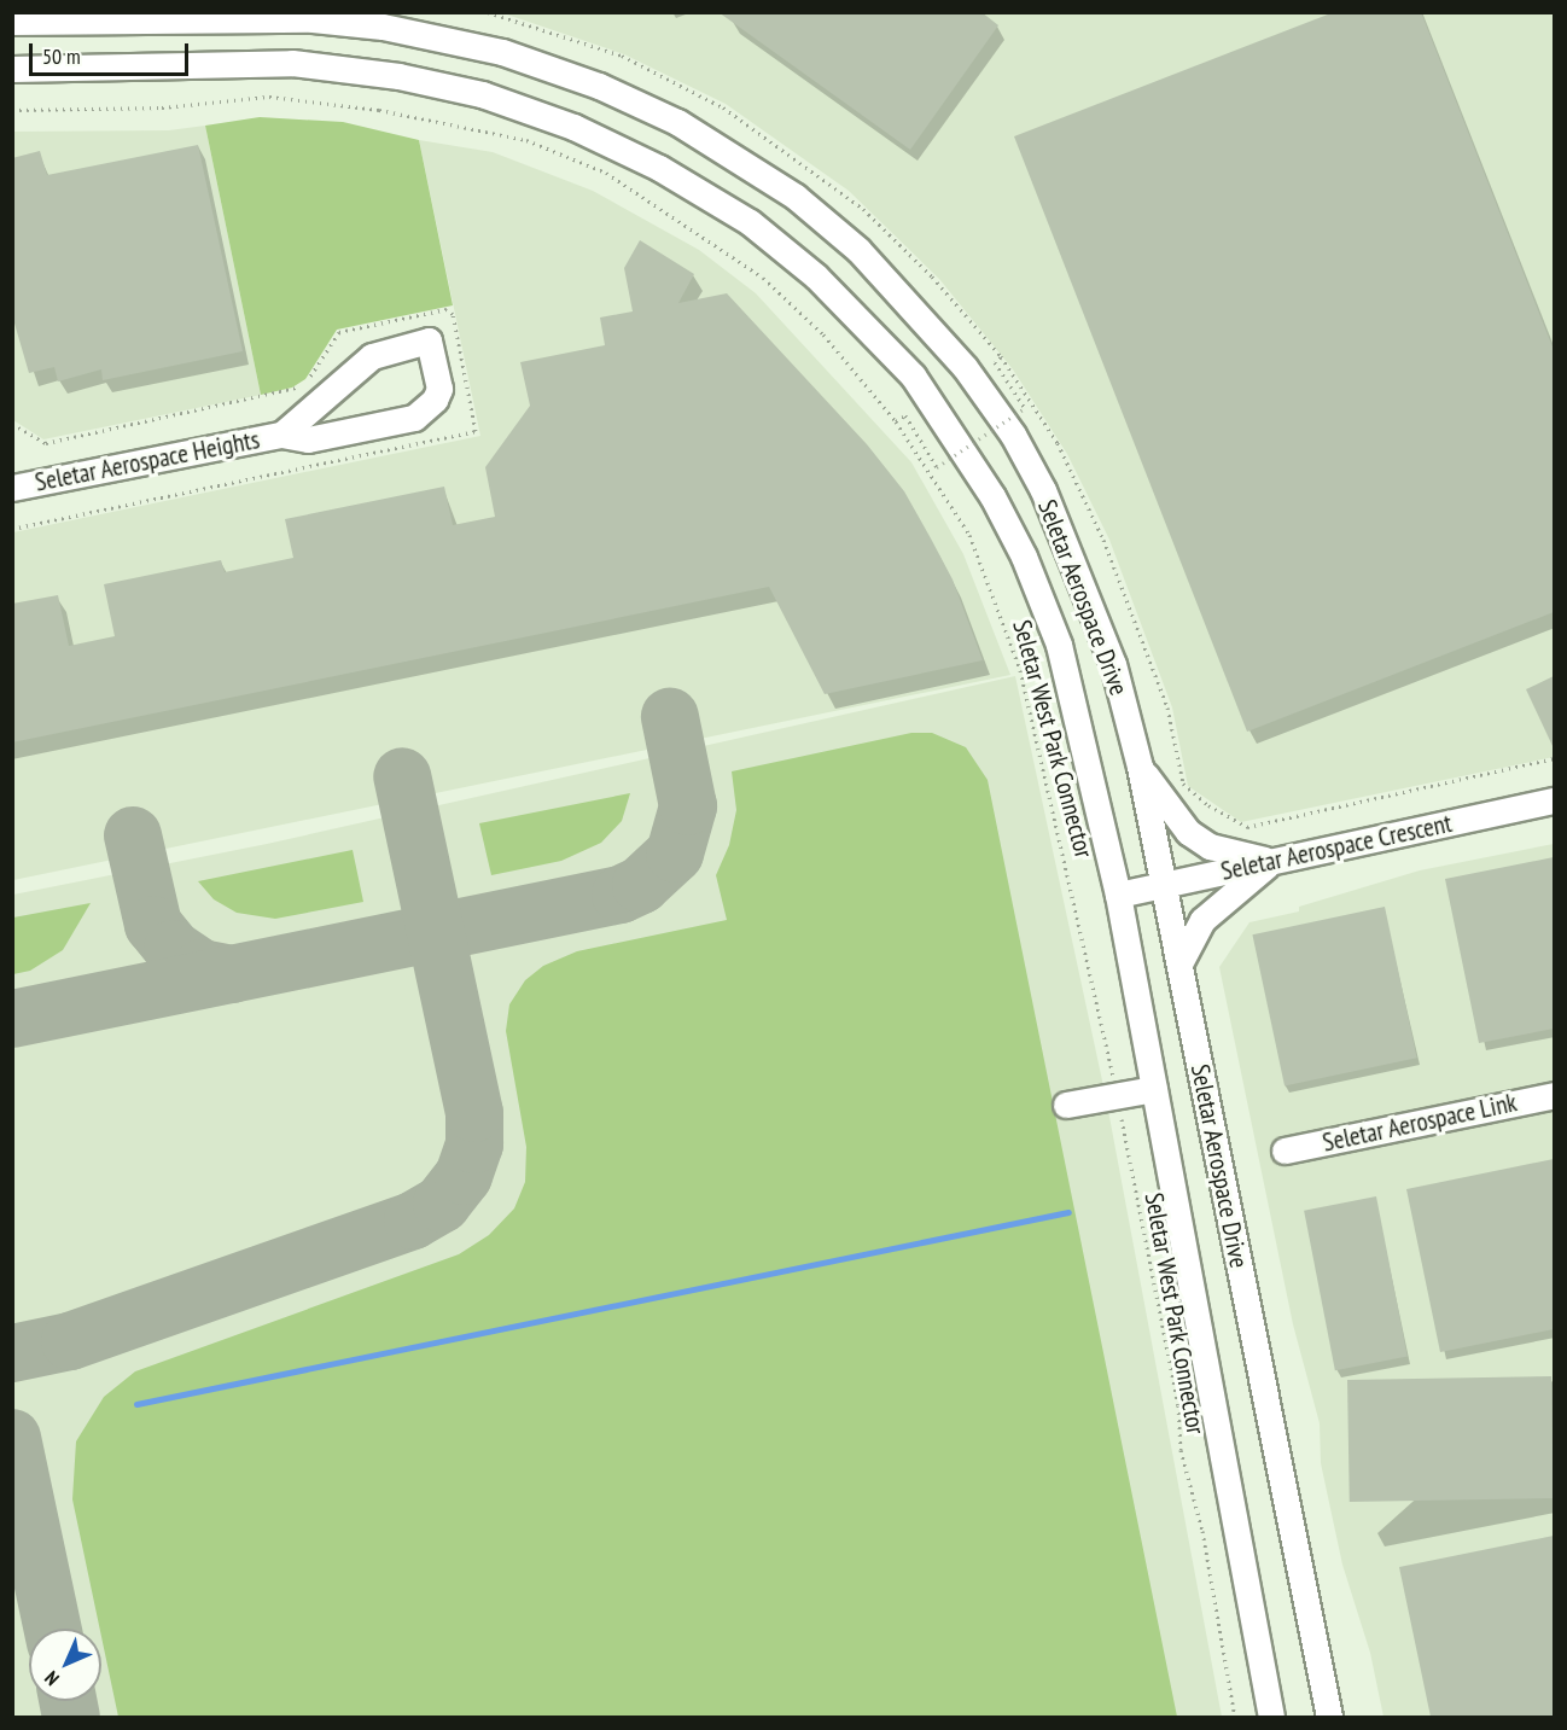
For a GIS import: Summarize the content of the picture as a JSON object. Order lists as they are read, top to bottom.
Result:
{
  "streets": {
    "street": [
      "Seletar Aerospace Heights",
      "Seletar Aerospace Drive",
      "Seletar Aerospace Crescent",
      "Seletar Aerospace Link"
    ],
    "path": ["Seletar West Park Connector"]
  },
  "crossings": [
    ["Seletar Aerospace Drive", "Seletar Aerospace Crescent"]
  ],
  "scale_bar": "50 m",
  "north": "bottom left"
}
